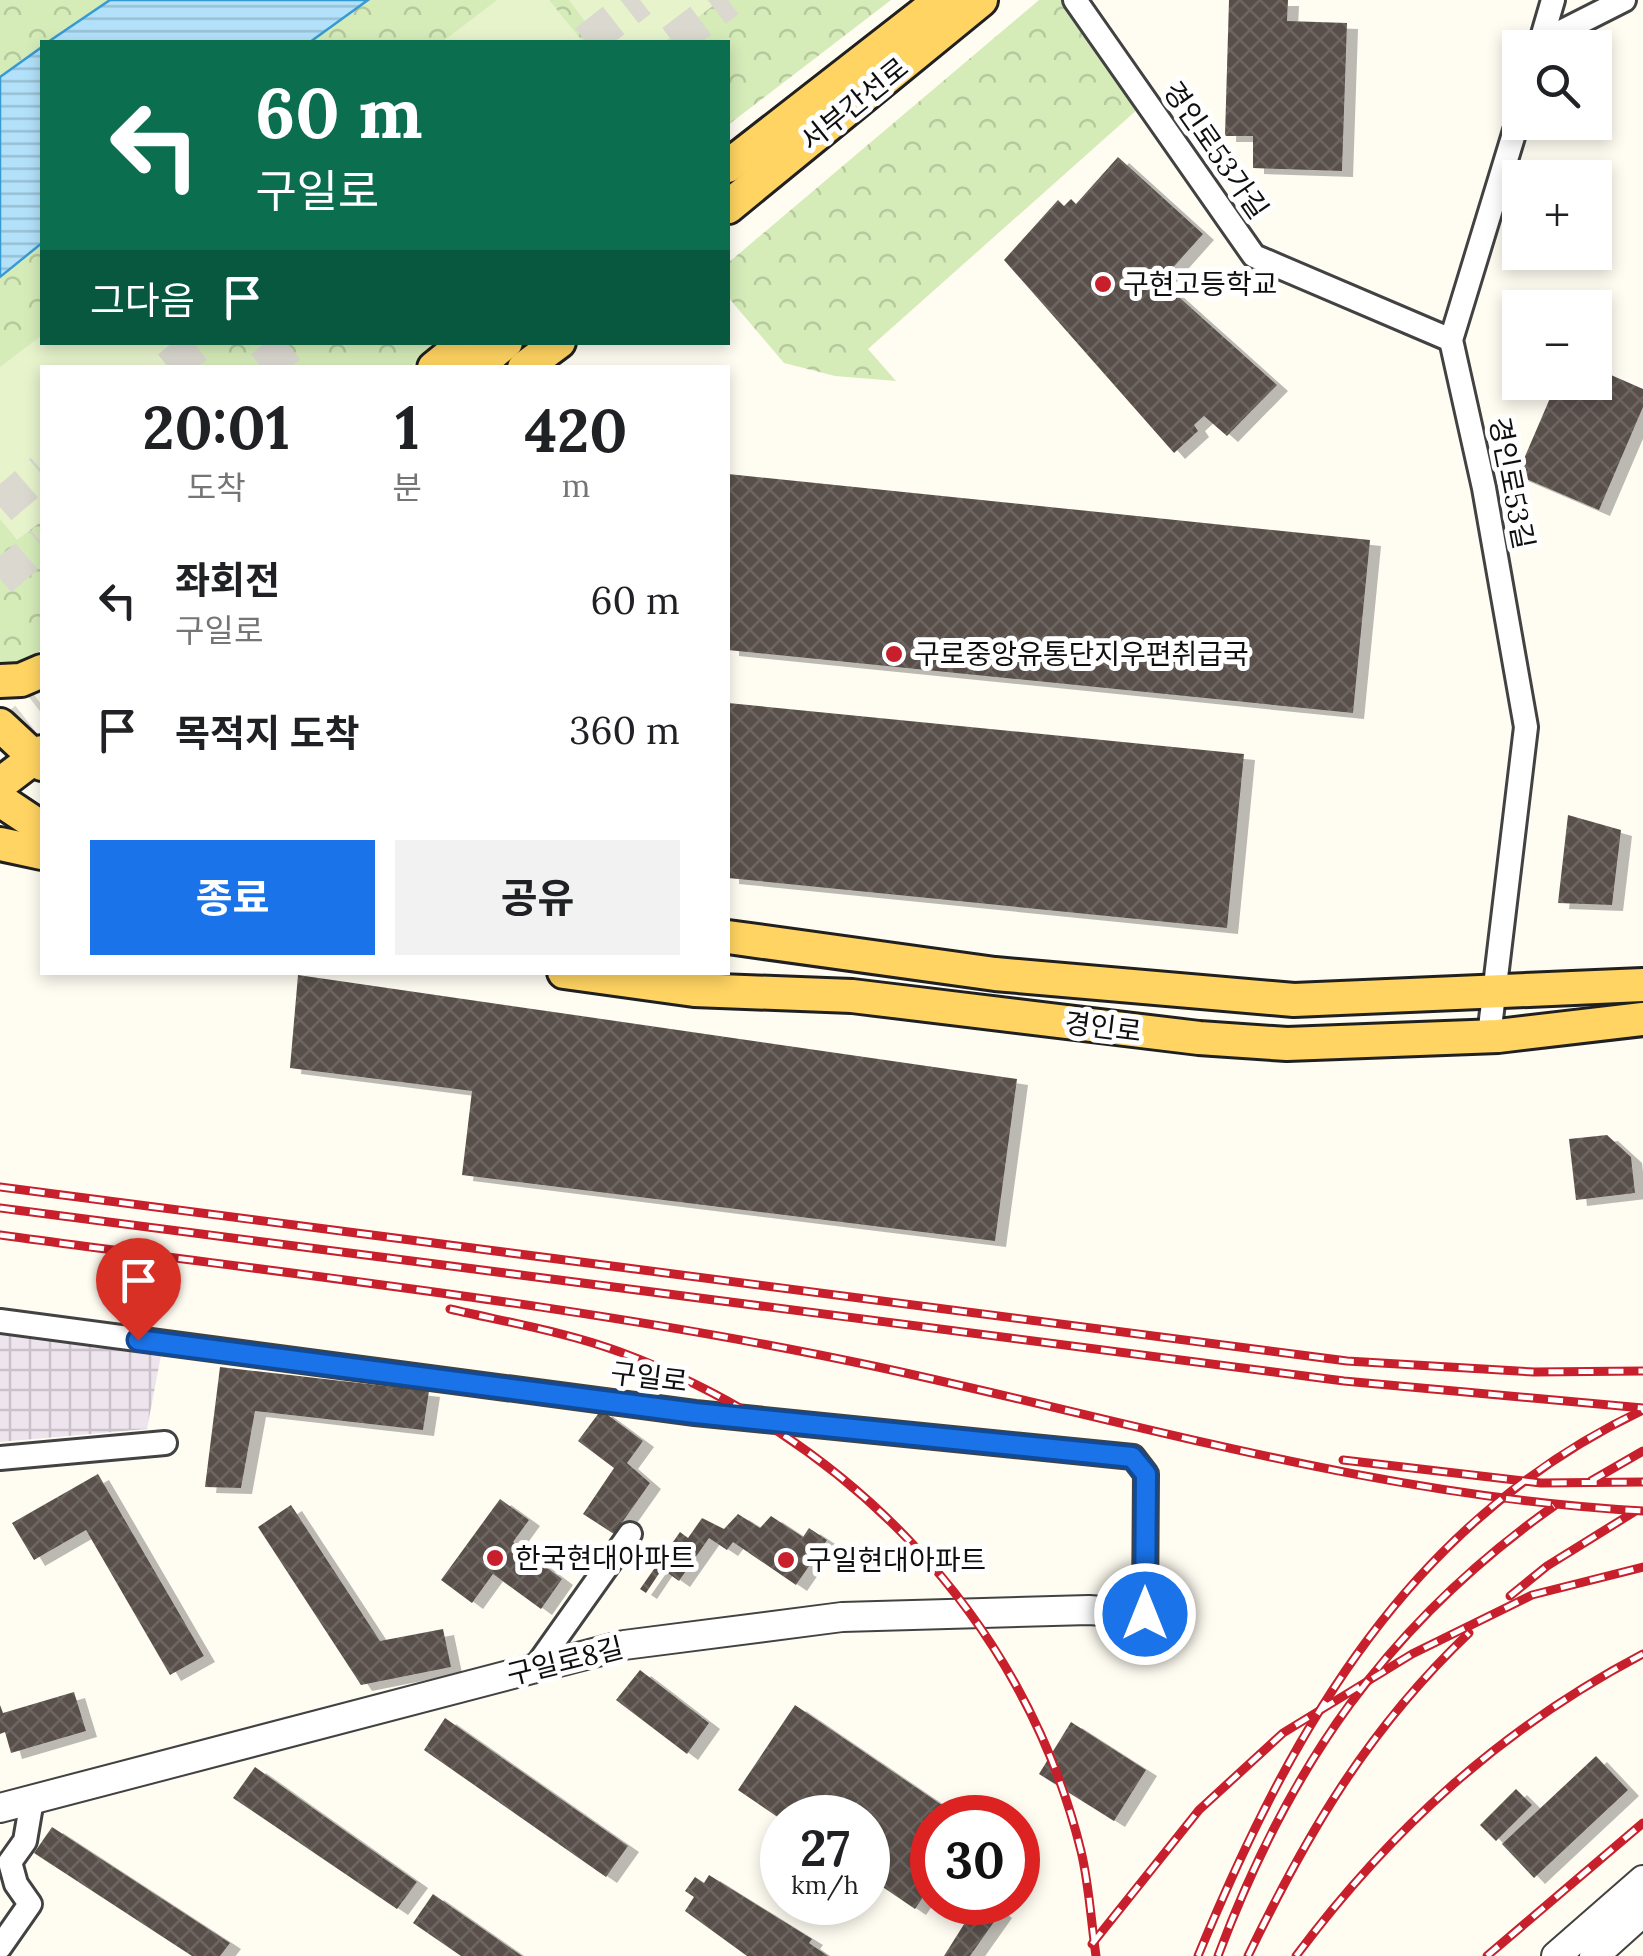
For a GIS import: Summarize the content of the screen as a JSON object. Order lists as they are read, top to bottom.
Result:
{
  "streets": {
    "main road": ["서부간선로", "경인로"],
    "street": [
      "경인로53가길",
      "경인로53길",
      "구일로",
      "구일로8길"
    ]
  },
  "crossings": [
    ["경인로53가길", "경인로53길"],
    ["경인로53길", "경인로"],
    ["구일로", "구일로8길"]
  ],
  "places": [
    "구현고등학교",
    "구로중앙유통단지우편취급국",
    "한국현대아파트",
    "구일현대아파트"
  ],
  "page": {
    "map_buttons": ["+", "−"],
    "turn": ["60 m", "구일로"],
    "then": "그다음",
    "eta": [
      "20:01",
      "도착",
      "1",
      "분",
      "420",
      "m"
    ],
    "list": [
      {
        "name": "좌회전",
        "note": "구일로",
        "value": "60 m"
      },
      {
        "name": "목적지 도착",
        "value": "360 m"
      }
    ],
    "buttons": ["종료", "공유"],
    "speed": "27 km/h",
    "limit": "30"
  }
}
